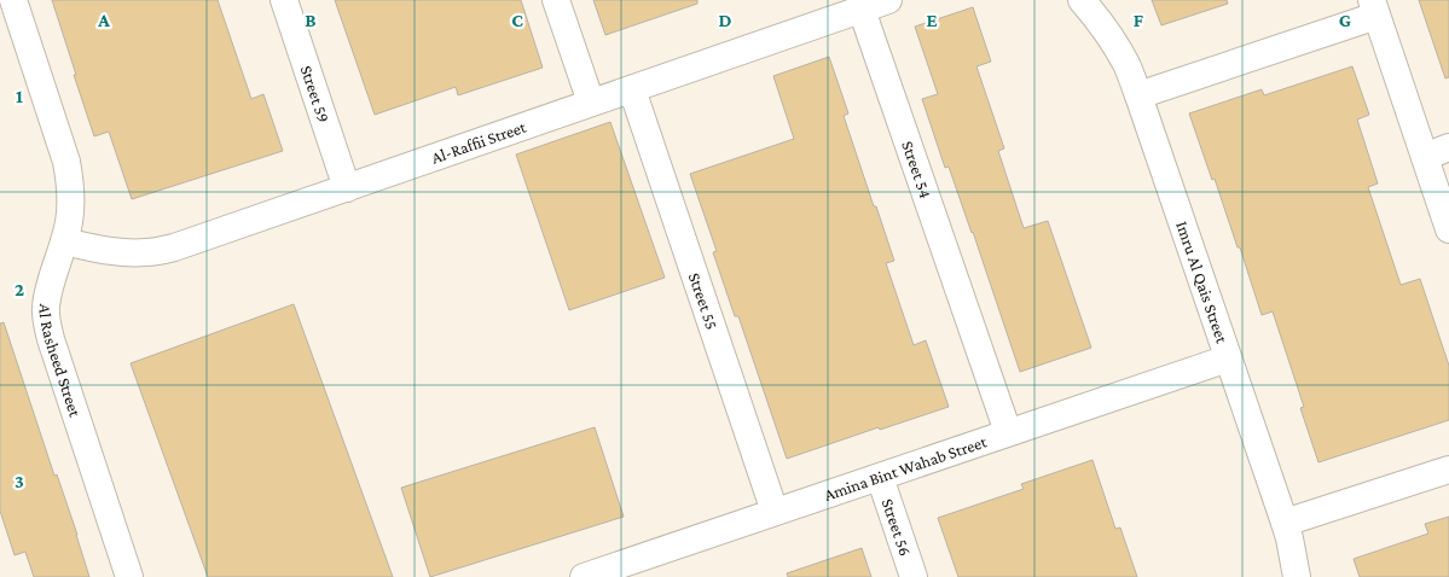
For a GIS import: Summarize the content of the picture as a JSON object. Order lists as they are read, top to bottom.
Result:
{
  "streets": {
    "street": [
      "Street 59",
      "Al-Raffii Street",
      "Street 54",
      "Imru Al Qais Street",
      "Street 55",
      "Al Rasheed Street",
      "Amina Bint Wahab Street",
      "Street 56"
    ]
  },
  "crossings": [
    ["Street 59", "Al-Raffii Street"],
    ["Al-Raffii Street", "Street 54"],
    ["Al-Raffii Street", "Street 55"],
    ["Al-Raffii Street", "Al Rasheed Street"],
    ["Street 54", "Amina Bint Wahab Street"],
    ["Imru Al Qais Street", "Amina Bint Wahab Street"],
    ["Street 55", "Amina Bint Wahab Street"],
    ["Amina Bint Wahab Street", "Street 56"]
  ],
  "grid": {
    "columns": [
      "A",
      "B",
      "C",
      "D",
      "E",
      "F",
      "G"
    ],
    "rows": ["1", "2", "3"]
  }
}
